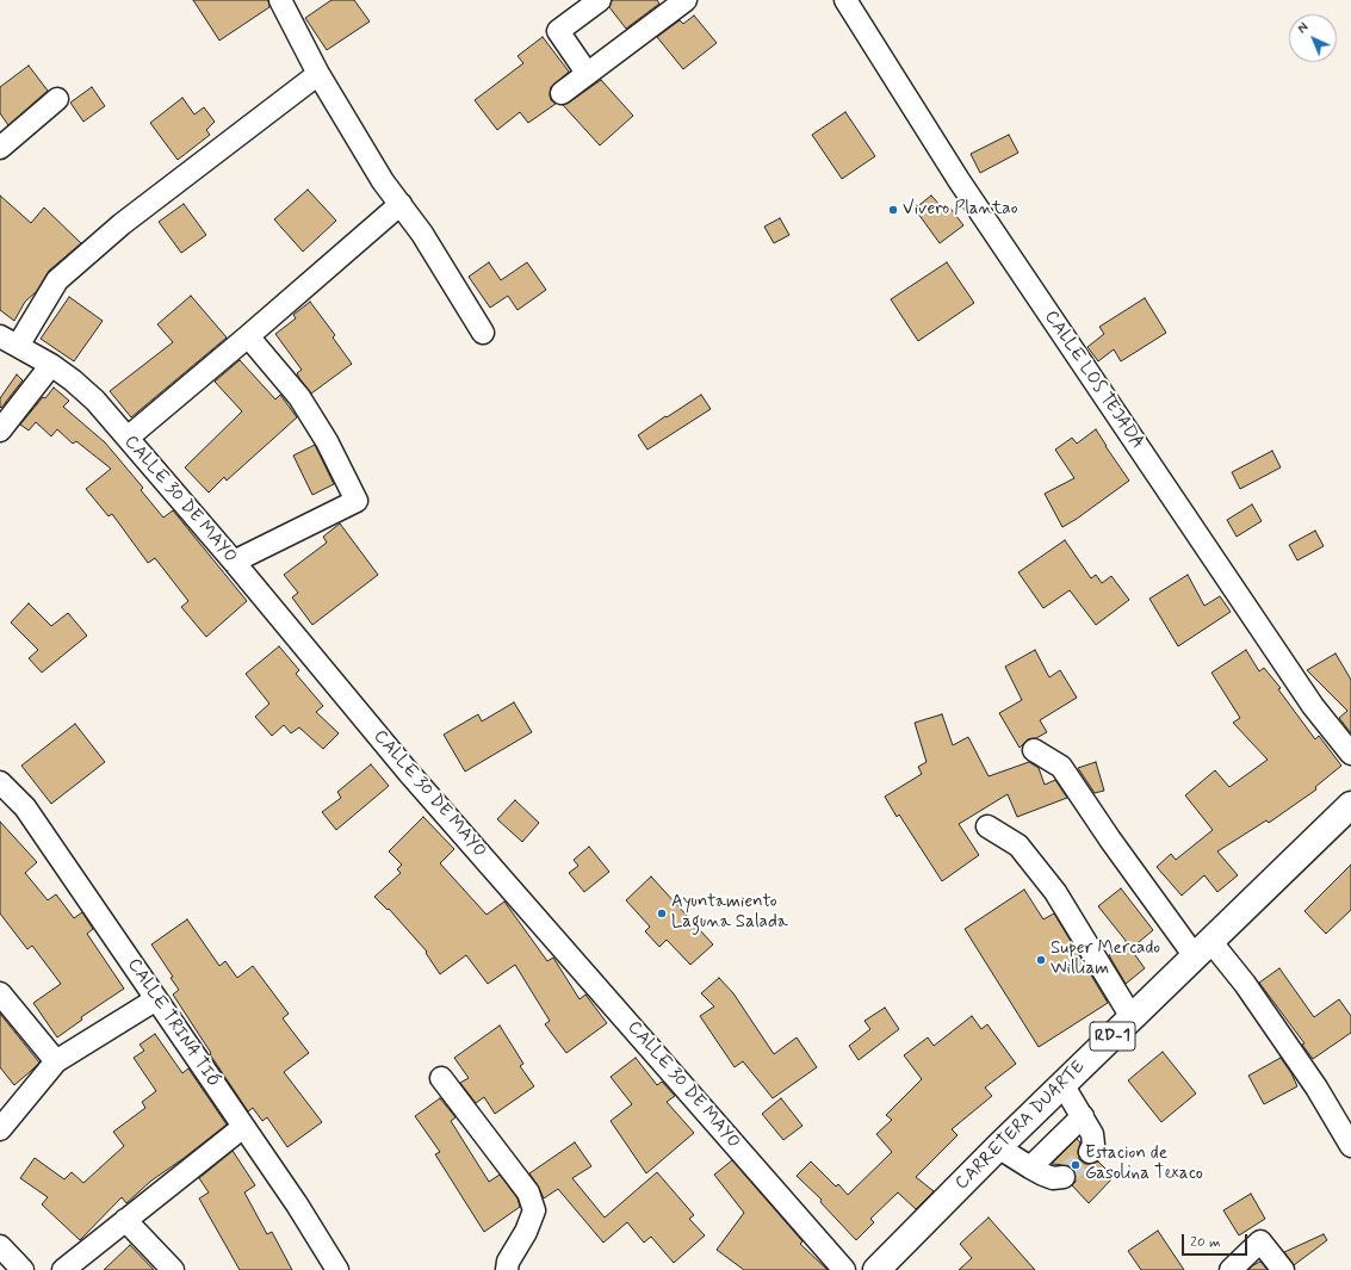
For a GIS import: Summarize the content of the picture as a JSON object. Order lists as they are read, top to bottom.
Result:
{
  "streets": {
    "main road": ["RD-1", "CARRETERA DUARTE"],
    "street": ["CALLE LOS TEJADA", "CALLE 30 DE MAYO", "CALLE TRINA TIÓ"]
  },
  "places": [
    "Vivero Plantao",
    "Ayuntamiento Laguna Salada",
    "Super Mercado William",
    "Estacion de Gasolina Texaco"
  ],
  "scale_bar": "20 m",
  "north": "top left"
}
